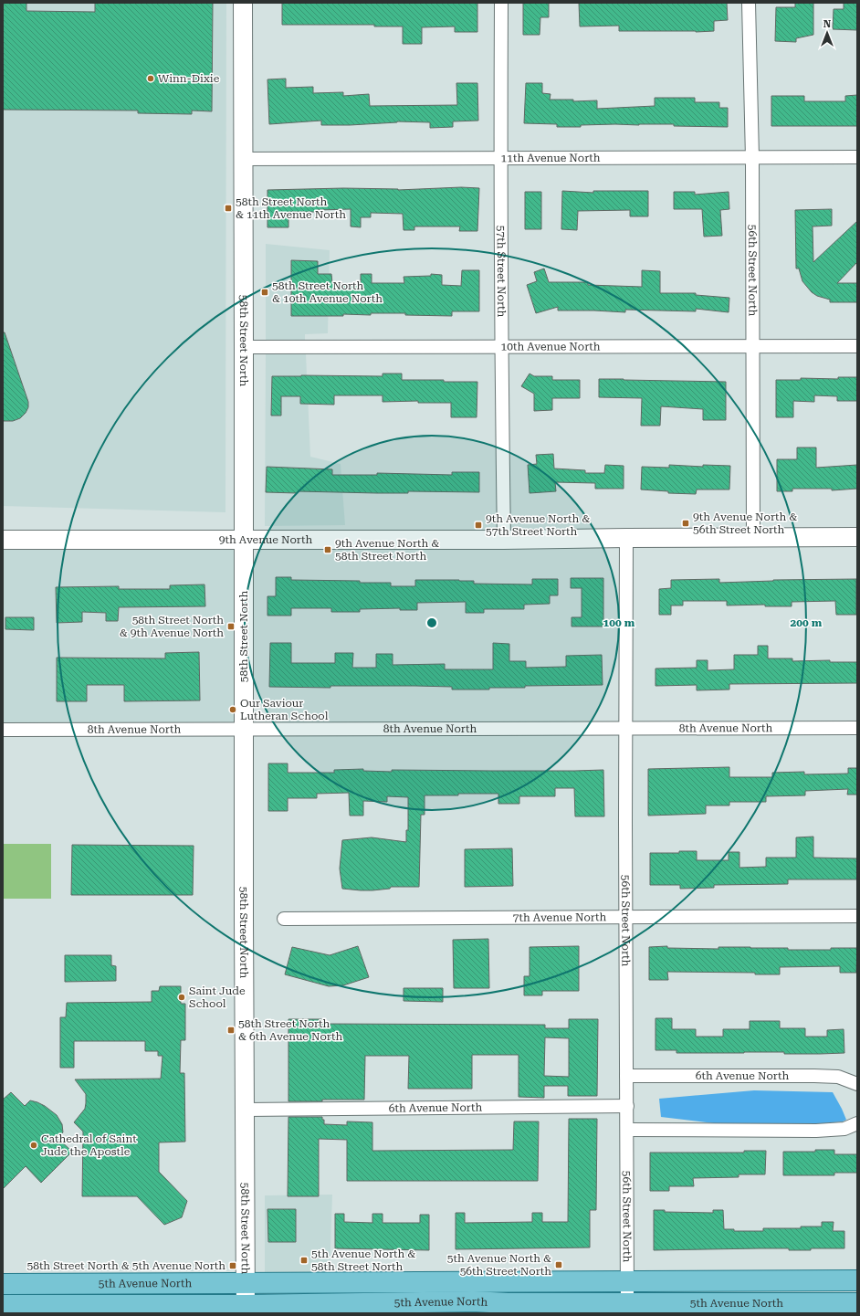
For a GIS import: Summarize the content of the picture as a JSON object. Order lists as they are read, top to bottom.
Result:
{
  "streets": {
    "main road": ["5th Avenue North"],
    "street": [
      "11th Avenue North",
      "56th Street North",
      "57th Street North",
      "58th Street North",
      "10th Avenue North",
      "9th Avenue North",
      "8th Avenue North",
      "7th Avenue North",
      "6th Avenue North"
    ]
  },
  "crossings": [
    ["11th Avenue North", "56th Street North"],
    ["11th Avenue North", "57th Street North"],
    ["11th Avenue North", "58th Street North"],
    ["56th Street North", "10th Avenue North"],
    ["56th Street North", "9th Avenue North"],
    ["56th Street North", "8th Avenue North"],
    ["56th Street North", "7th Avenue North"],
    ["56th Street North", "6th Avenue North"],
    ["56th Street North", "5th Avenue North"],
    ["57th Street North", "10th Avenue North"],
    ["57th Street North", "9th Avenue North"],
    ["58th Street North", "10th Avenue North"],
    ["58th Street North", "9th Avenue North"],
    ["58th Street North", "8th Avenue North"],
    ["58th Street North", "6th Avenue North"],
    ["58th Street North", "5th Avenue North"]
  ],
  "places": {
    "other": [
      "Winn-Dixie",
      "Our Saviour Lutheran School",
      "Saint Jude School",
      "Cathedral of Saint Jude the Apostle"
    ],
    "transit": [
      "58th Street North & 11th Avenue North",
      "58th Street North & 10th Avenue North",
      "9th Avenue North & 56th Street North",
      "9th Avenue North & 57th Street North",
      "9th Avenue North & 58th Street North",
      "58th Street North & 9th Avenue North",
      "58th Street North & 6th Avenue North",
      "5th Avenue North & 58th Street North",
      "5th Avenue North & 56th Street North",
      "58th Street North & 5th Avenue North"
    ]
  },
  "north": "top",
  "rings": ["100 m", "200 m"]
}
